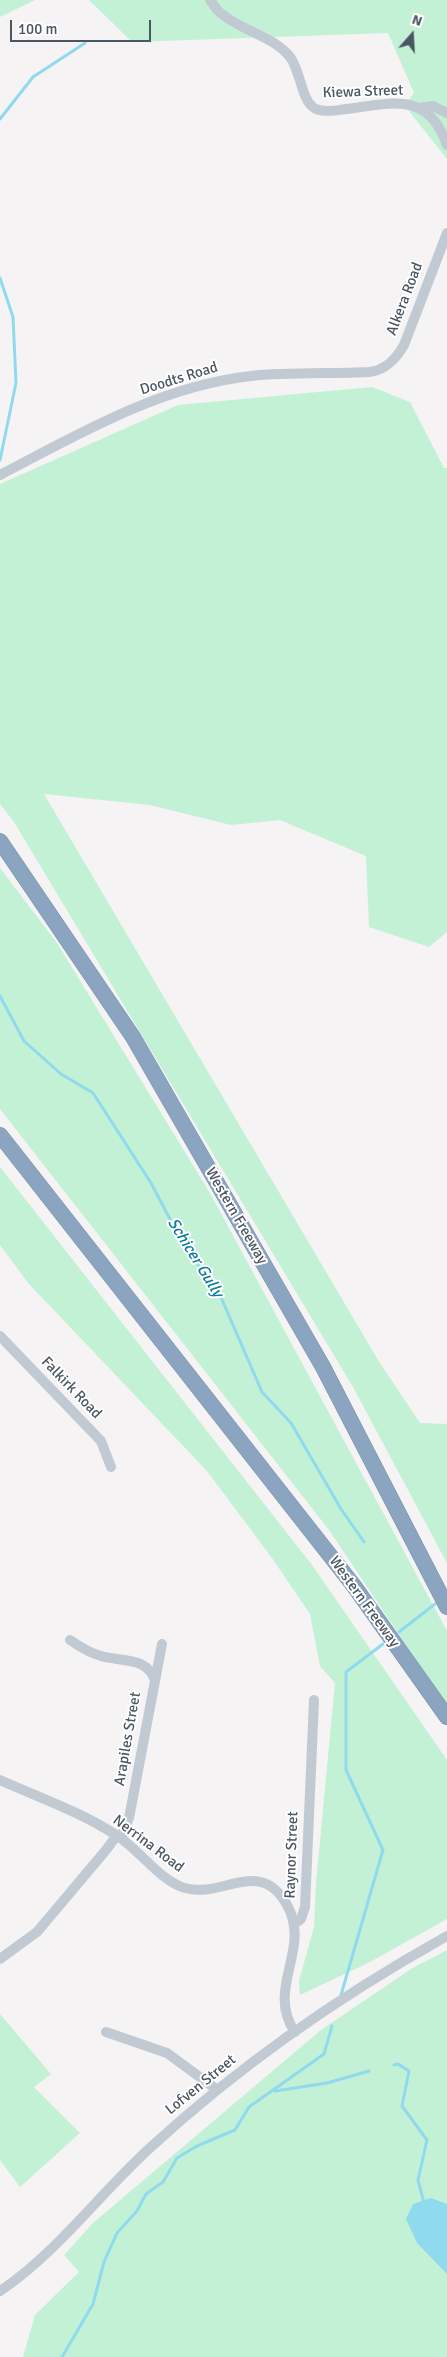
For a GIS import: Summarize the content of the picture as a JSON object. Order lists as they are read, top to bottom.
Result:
{
  "streets": {
    "highway": ["Western Freeway"],
    "street": [
      "Kiewa Street",
      "Alkera Road",
      "Doodts Road",
      "Falkirk Road",
      "Arapiles Street",
      "Nerrina Road",
      "Raynor Street",
      "Lofven Street"
    ]
  },
  "crossings": [
    ["Alkera Road", "Doodts Road"],
    ["Arapiles Street", "Nerrina Road"],
    ["Nerrina Road", "Raynor Street"],
    ["Raynor Street", "Lofven Street"]
  ],
  "water": ["Schicer Gully"],
  "scale_bar": "100 m",
  "north": "top"
}
